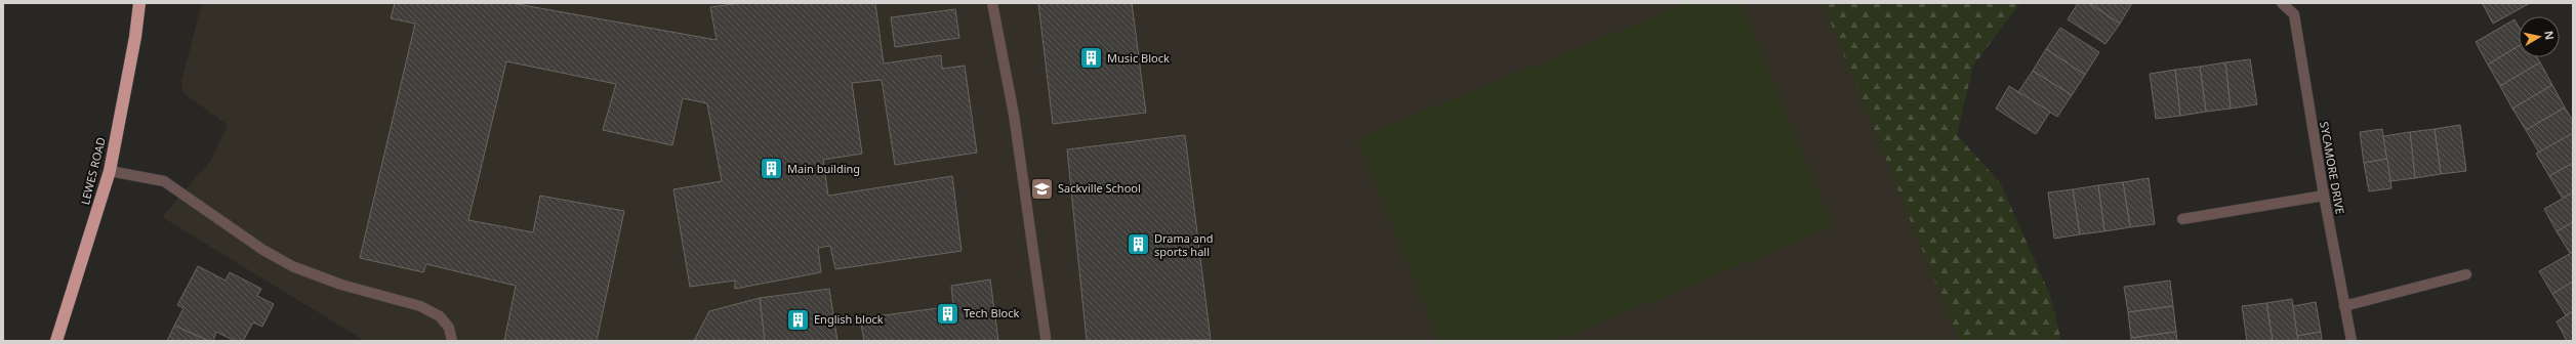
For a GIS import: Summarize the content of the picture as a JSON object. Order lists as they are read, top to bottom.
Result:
{
  "streets": {
    "highway": ["LEWES ROAD"],
    "street": ["SYCAMORE DRIVE"]
  },
  "places": {
    "building": [
      "Music Block",
      "Main building",
      "Drama and sports hall",
      "Tech Block",
      "English block"
    ],
    "school or university": ["Sackville School"]
  },
  "north": "right"
}
